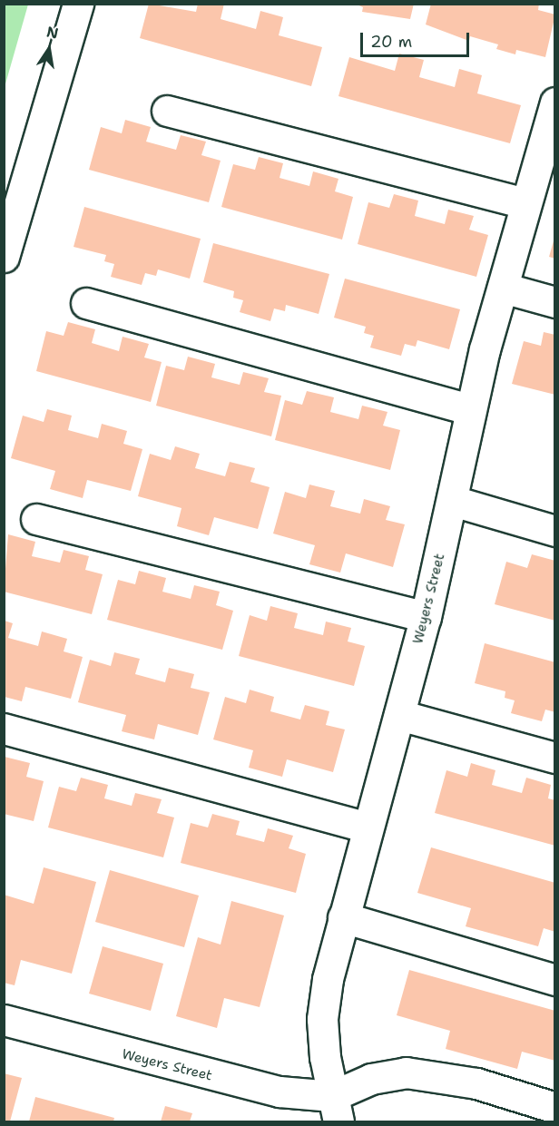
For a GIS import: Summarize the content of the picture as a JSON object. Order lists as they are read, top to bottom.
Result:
{
  "streets": {
    "street": ["Weyers Street"]
  },
  "scale_bar": "20 m",
  "north": "top"
}
